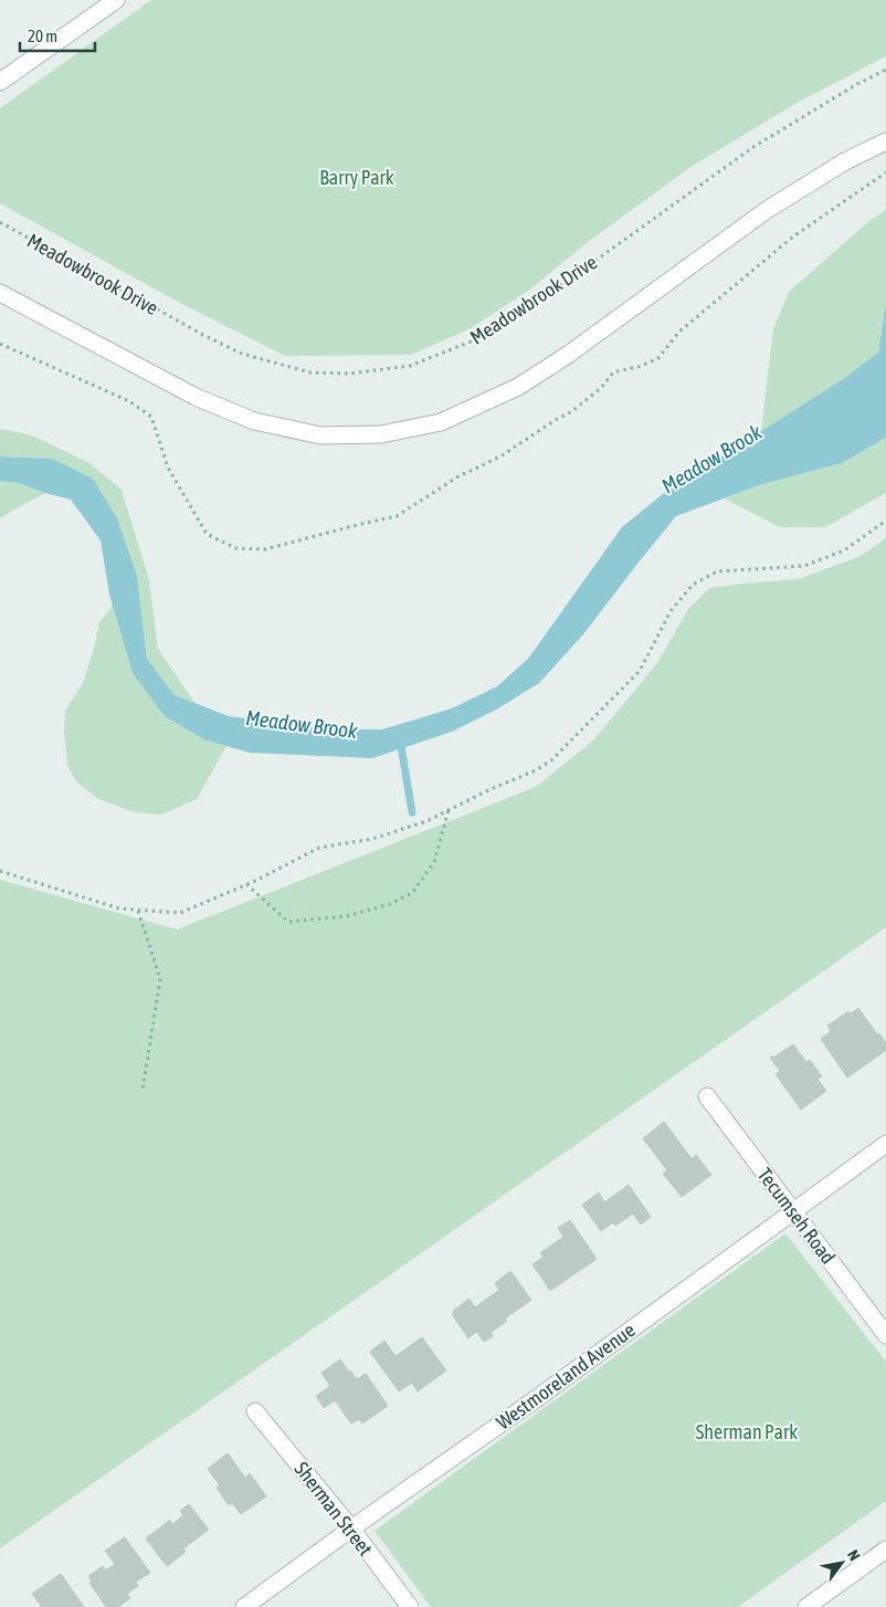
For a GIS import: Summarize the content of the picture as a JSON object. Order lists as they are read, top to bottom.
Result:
{
  "streets": {
    "street": ["Tecumseh Road", "Westmoreland Avenue", "Sherman Street"],
    "path": ["Meadowbrook Drive"]
  },
  "crossings": [
    ["Tecumseh Road", "Westmoreland Avenue"],
    ["Westmoreland Avenue", "Sherman Street"]
  ],
  "water": ["Meadow Brook"],
  "parks": ["Barry Park", "Sherman Park"],
  "scale_bar": "20 m",
  "north": "top right"
}
